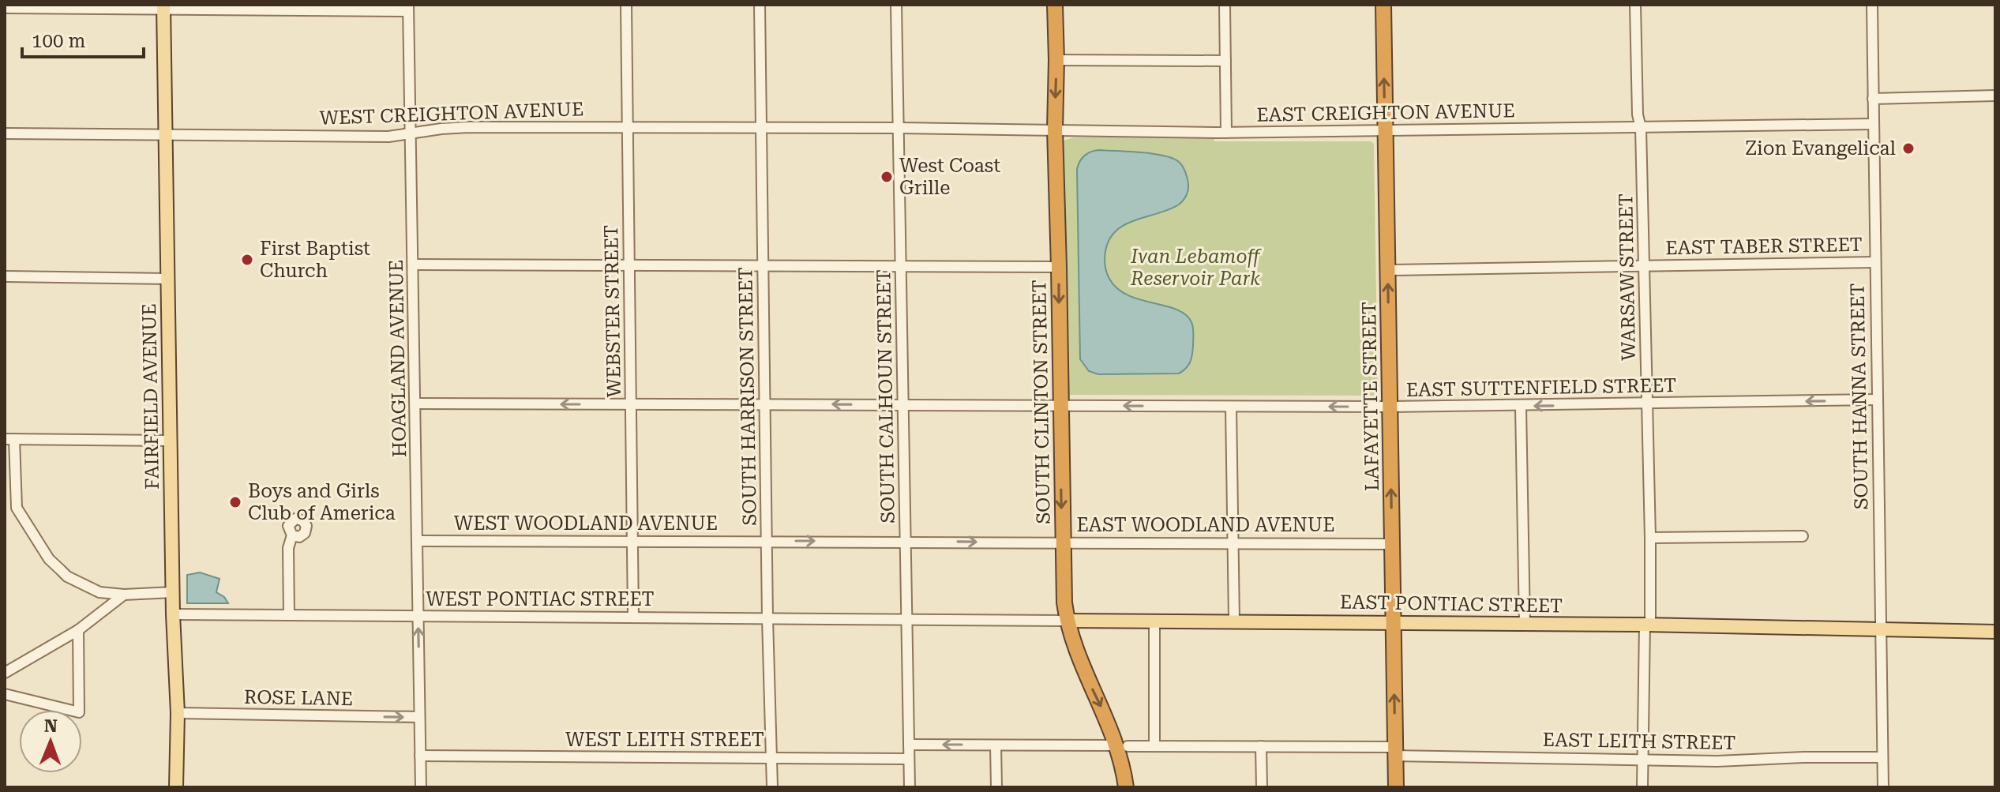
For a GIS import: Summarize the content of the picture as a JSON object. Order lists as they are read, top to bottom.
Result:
{
  "streets": {
    "highway": ["LAFAYETTE STREET", "SOUTH CLINTON STREET"],
    "main road": ["FAIRFIELD AVENUE", "EAST PONTIAC STREET"],
    "street": [
      "EAST CREIGHTON AVENUE",
      "WEST CREIGHTON AVENUE",
      "EAST TABER STREET",
      "WARSAW STREET",
      "WEBSTER STREET",
      "HOAGLAND AVENUE",
      "EAST SUTTENFIELD STREET",
      "SOUTH HARRISON STREET",
      "SOUTH CALHOUN STREET",
      "SOUTH HANNA STREET",
      "WEST WOODLAND AVENUE",
      "EAST WOODLAND AVENUE",
      "WEST PONTIAC STREET",
      "ROSE LANE",
      "WEST LEITH STREET",
      "EAST LEITH STREET"
    ]
  },
  "crossings": [
    ["EAST CREIGHTON AVENUE", "WEST CREIGHTON AVENUE"],
    ["EAST CREIGHTON AVENUE", "WARSAW STREET"],
    ["EAST CREIGHTON AVENUE", "SOUTH CALHOUN STREET"],
    ["EAST CREIGHTON AVENUE", "LAFAYETTE STREET"],
    ["EAST CREIGHTON AVENUE", "SOUTH HANNA STREET"],
    ["EAST CREIGHTON AVENUE", "SOUTH CLINTON STREET"],
    ["WEST CREIGHTON AVENUE", "WEBSTER STREET"],
    ["WEST CREIGHTON AVENUE", "HOAGLAND AVENUE"],
    ["WEST CREIGHTON AVENUE", "FAIRFIELD AVENUE"],
    ["WEST CREIGHTON AVENUE", "SOUTH HARRISON STREET"],
    ["WEST CREIGHTON AVENUE", "SOUTH CALHOUN STREET"],
    ["EAST TABER STREET", "WARSAW STREET"],
    ["EAST TABER STREET", "LAFAYETTE STREET"],
    ["EAST TABER STREET", "SOUTH HANNA STREET"],
    ["WARSAW STREET", "EAST SUTTENFIELD STREET"],
    ["WARSAW STREET", "EAST PONTIAC STREET"],
    ["WARSAW STREET", "EAST LEITH STREET"],
    ["WEBSTER STREET", "EAST SUTTENFIELD STREET"],
    ["WEBSTER STREET", "WEST WOODLAND AVENUE"],
    ["WEBSTER STREET", "WEST PONTIAC STREET"],
    ["HOAGLAND AVENUE", "EAST SUTTENFIELD STREET"],
    ["HOAGLAND AVENUE", "WEST WOODLAND AVENUE"],
    ["HOAGLAND AVENUE", "WEST PONTIAC STREET"],
    ["HOAGLAND AVENUE", "ROSE LANE"],
    ["HOAGLAND AVENUE", "WEST LEITH STREET"],
    ["EAST SUTTENFIELD STREET", "SOUTH HARRISON STREET"],
    ["EAST SUTTENFIELD STREET", "SOUTH CALHOUN STREET"],
    ["EAST SUTTENFIELD STREET", "LAFAYETTE STREET"],
    ["EAST SUTTENFIELD STREET", "SOUTH HANNA STREET"],
    ["EAST SUTTENFIELD STREET", "SOUTH CLINTON STREET"],
    ["FAIRFIELD AVENUE", "WEST PONTIAC STREET"],
    ["FAIRFIELD AVENUE", "ROSE LANE"],
    ["SOUTH HARRISON STREET", "WEST WOODLAND AVENUE"],
    ["SOUTH HARRISON STREET", "WEST PONTIAC STREET"],
    ["SOUTH HARRISON STREET", "WEST LEITH STREET"],
    ["SOUTH CALHOUN STREET", "WEST WOODLAND AVENUE"],
    ["SOUTH CALHOUN STREET", "EAST WOODLAND AVENUE"],
    ["SOUTH CALHOUN STREET", "WEST PONTIAC STREET"],
    ["SOUTH CALHOUN STREET", "EAST PONTIAC STREET"],
    ["SOUTH CALHOUN STREET", "WEST LEITH STREET"],
    ["SOUTH CALHOUN STREET", "EAST LEITH STREET"],
    ["LAFAYETTE STREET", "EAST WOODLAND AVENUE"],
    ["LAFAYETTE STREET", "EAST PONTIAC STREET"],
    ["LAFAYETTE STREET", "EAST LEITH STREET"],
    ["SOUTH HANNA STREET", "EAST PONTIAC STREET"],
    ["SOUTH HANNA STREET", "EAST LEITH STREET"],
    ["SOUTH CLINTON STREET", "EAST WOODLAND AVENUE"],
    ["SOUTH CLINTON STREET", "EAST PONTIAC STREET"],
    ["SOUTH CLINTON STREET", "EAST LEITH STREET"],
    ["WEST WOODLAND AVENUE", "EAST WOODLAND AVENUE"],
    ["WEST PONTIAC STREET", "EAST PONTIAC STREET"]
  ],
  "one_way": [
    "EAST SUTTENFIELD STREET",
    "LAFAYETTE STREET",
    "SOUTH CLINTON STREET",
    "ROSE LANE"
  ],
  "parks": ["Ivan Lebamoff Reservoir Park"],
  "places": [
    "Zion Evangelical",
    "West Coast Grille",
    "First Baptist Church",
    "Boys and Girls Club of America"
  ],
  "scale_bar": "100 m",
  "north": "top"
}
